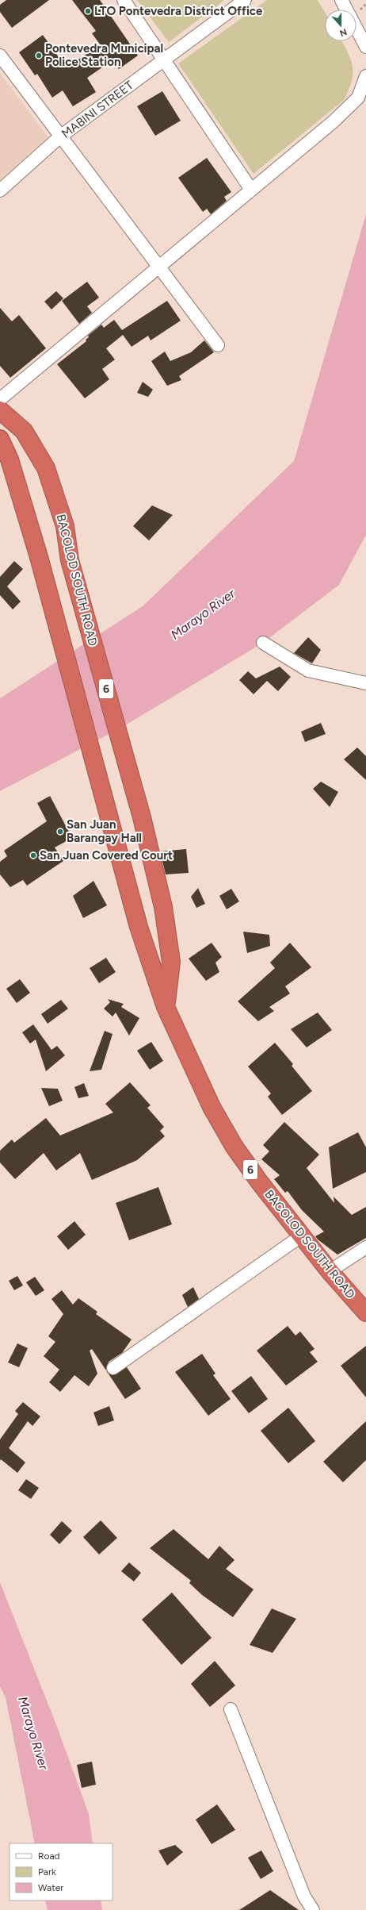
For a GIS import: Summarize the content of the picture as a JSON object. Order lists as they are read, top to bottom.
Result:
{
  "streets": {
    "highway": ["BACOLOD SOUTH ROAD", "6"],
    "street": ["MABINI STREET"]
  },
  "water": ["Marayo River"],
  "places": [
    "LTO Pontevedra District Office",
    "Pontevedra Municipal Police Station",
    "San Juan Barangay Hall",
    "San Juan Covered Court"
  ],
  "legend": ["Road", "Park", "Water"],
  "north": "bottom"
}
